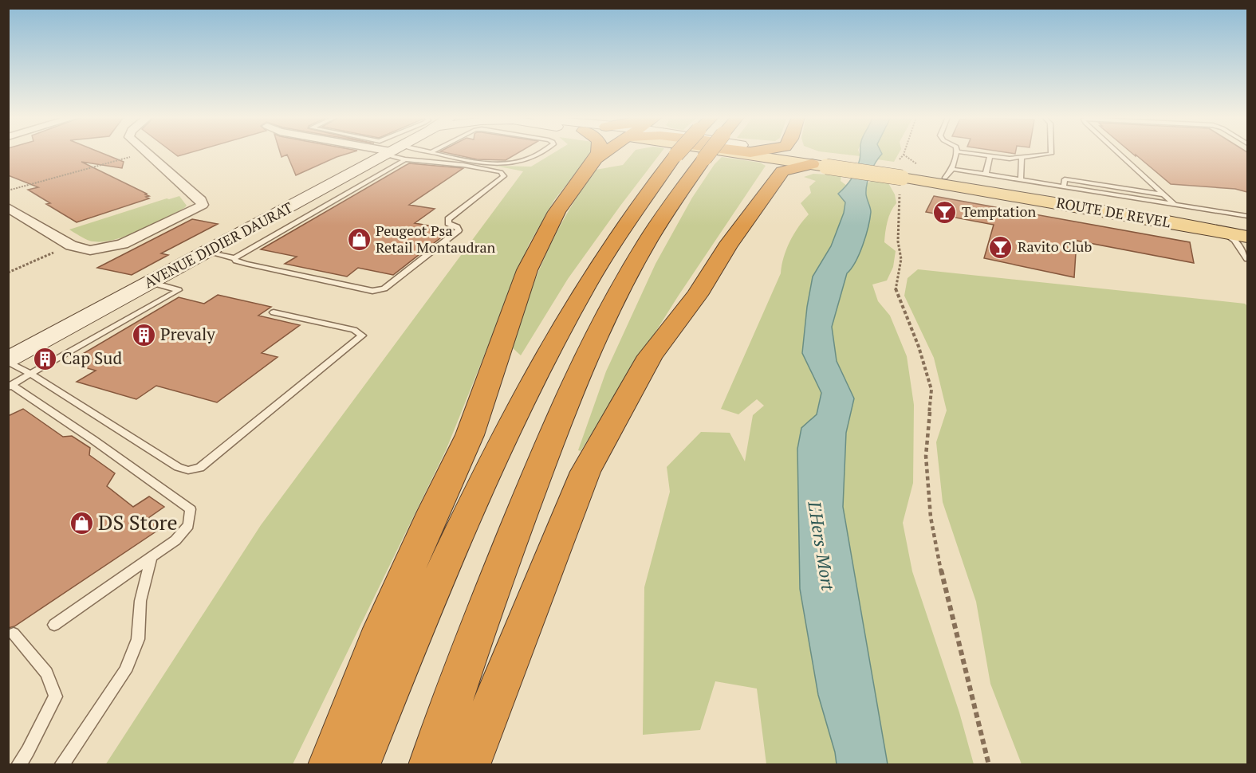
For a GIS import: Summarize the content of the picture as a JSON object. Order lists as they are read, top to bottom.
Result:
{
  "streets": {
    "main road": ["ROUTE DE REVEL", "AVENUE DIDIER DAURAT"]
  },
  "water": ["L'Hers-Mort"],
  "places": {
    "bar": ["Temptation", "Ravito Club"],
    "shop": ["Peugeot Psa Retail Montaudran", "DS Store"],
    "building": ["Prevaly", "Cap Sud"]
  }
}
